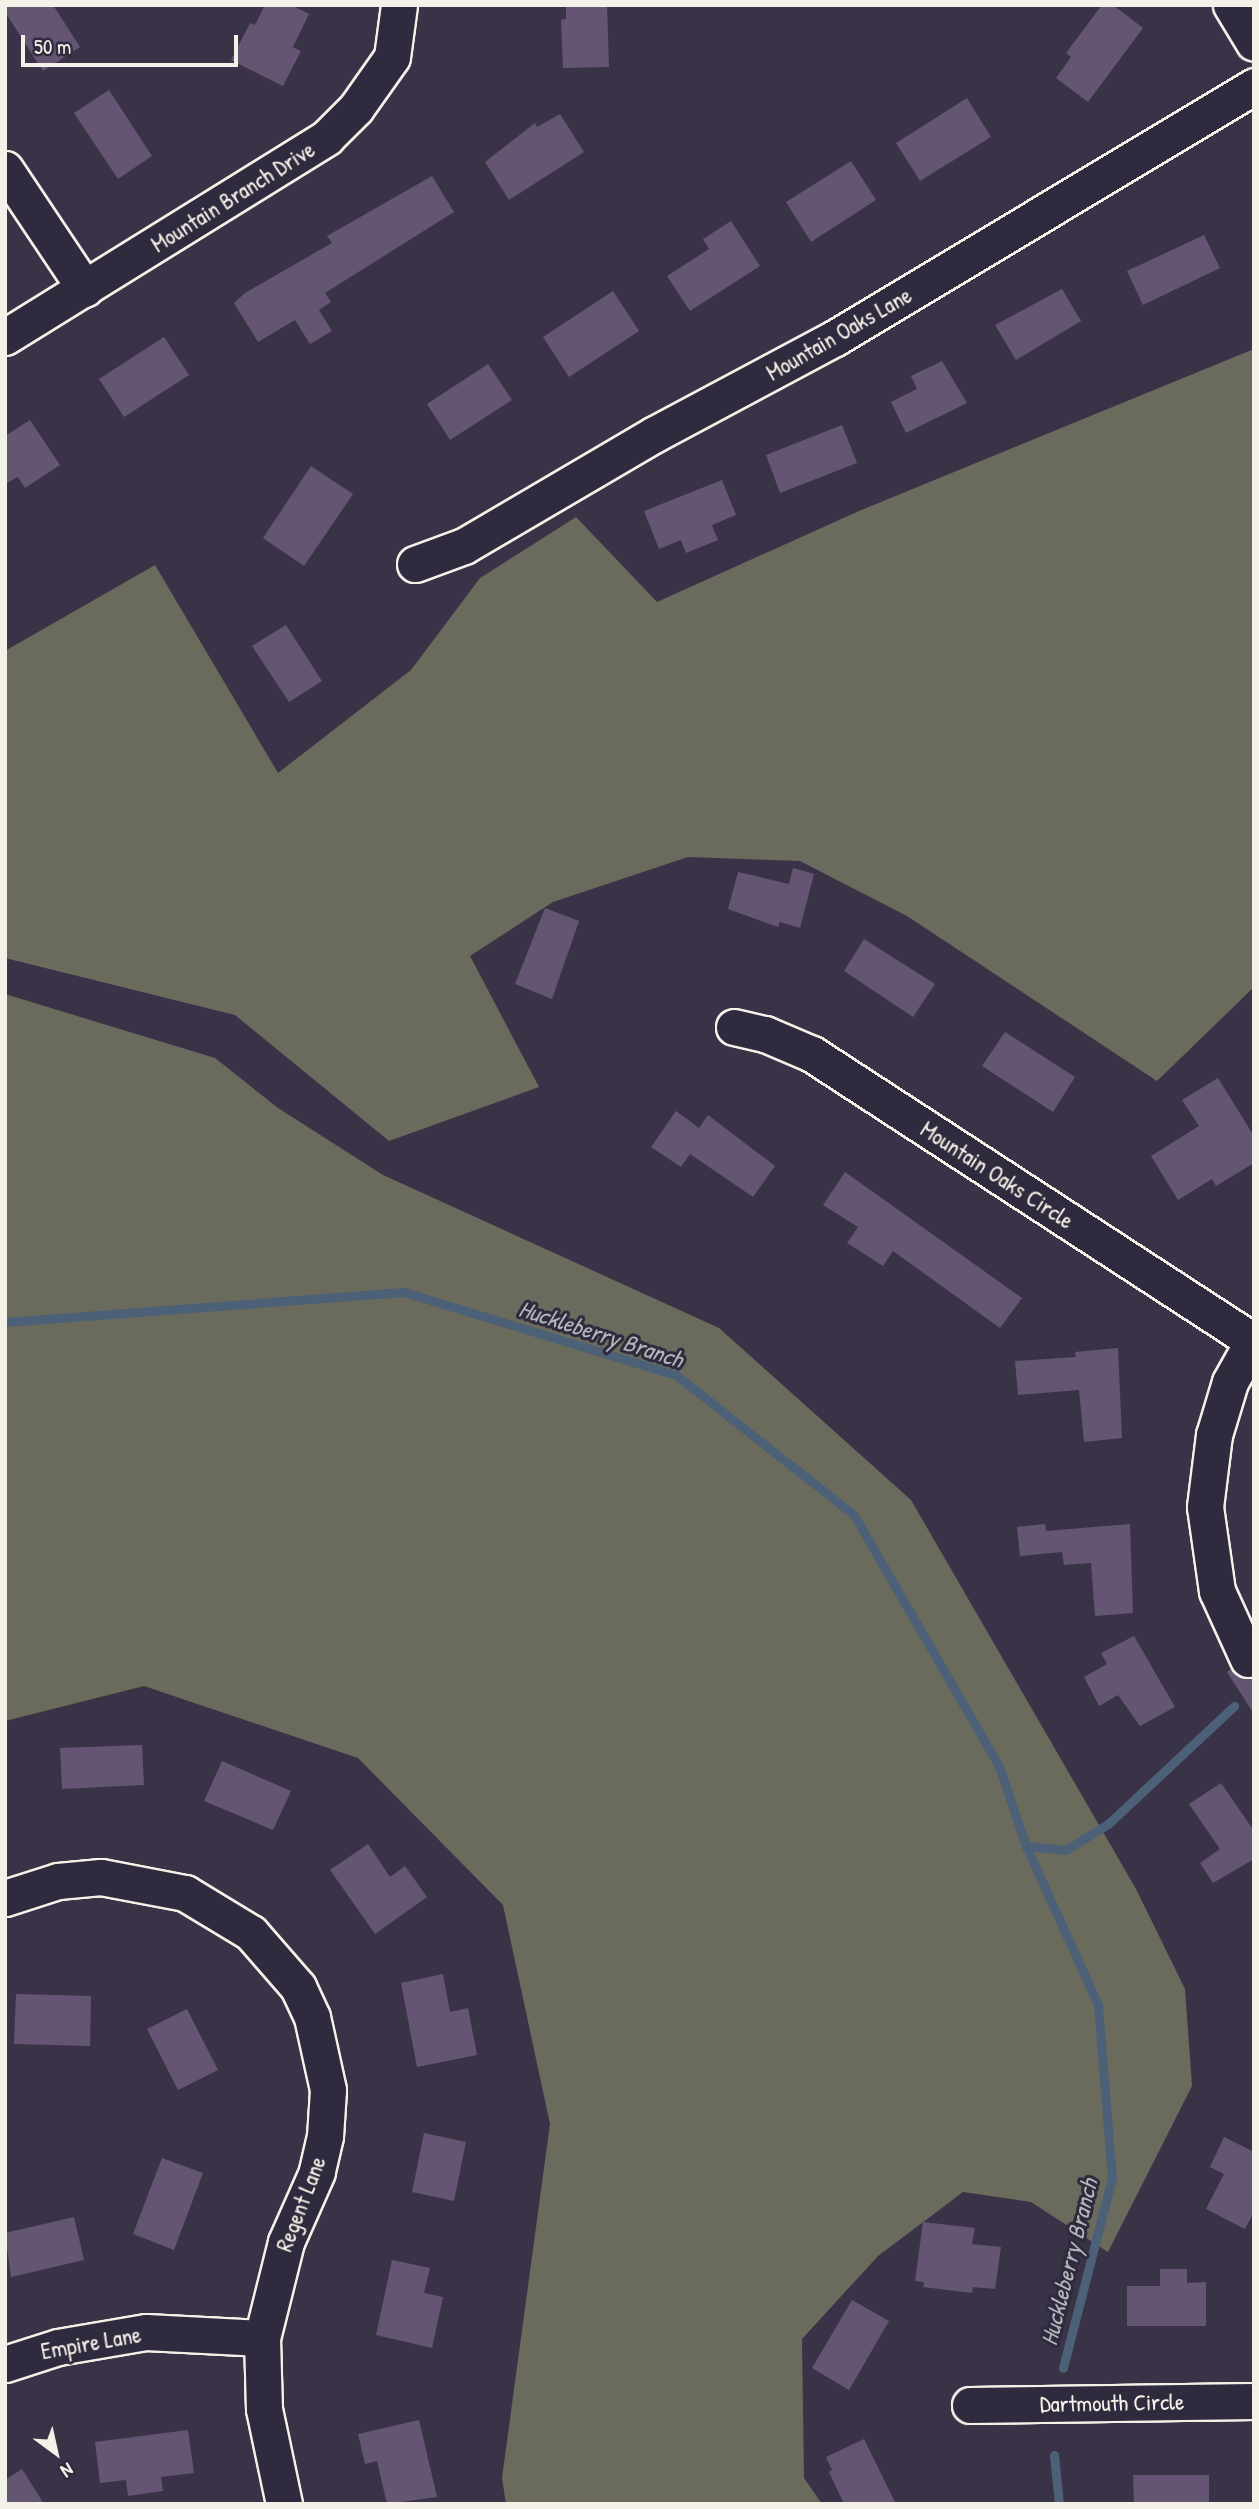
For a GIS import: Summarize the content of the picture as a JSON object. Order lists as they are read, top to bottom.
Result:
{
  "streets": {
    "street": [
      "Mountain Branch Drive",
      "Mountain Oaks Lane",
      "Mountain Oaks Circle",
      "Regent Lane",
      "Empire Lane",
      "Dartmouth Circle"
    ]
  },
  "crossings": [
    ["Regent Lane", "Empire Lane"]
  ],
  "water": ["Huckleberry Branch"],
  "scale_bar": "50 m",
  "north": "bottom right"
}
